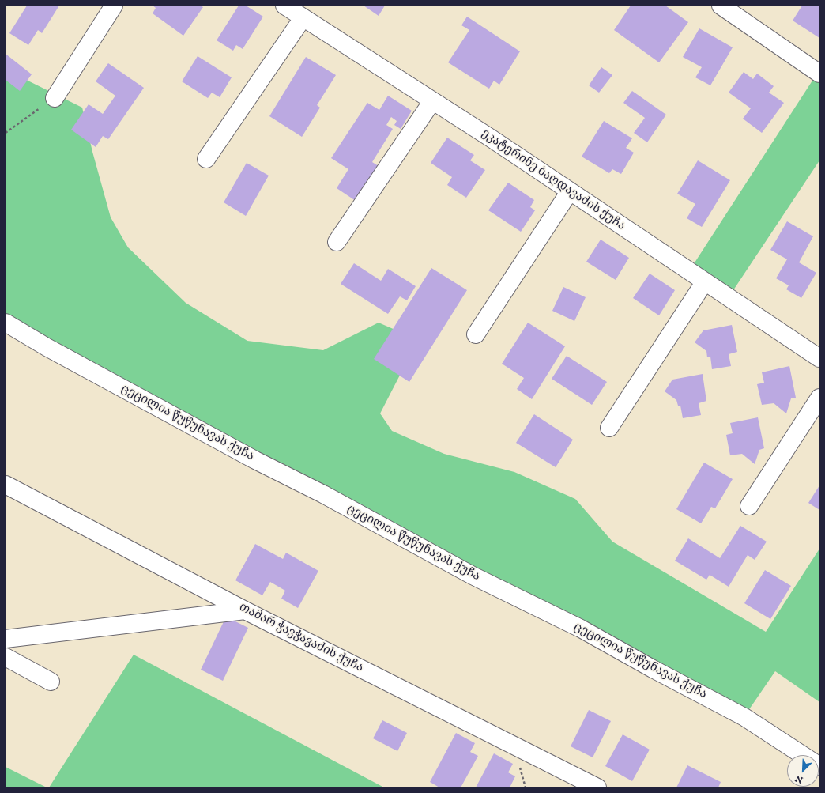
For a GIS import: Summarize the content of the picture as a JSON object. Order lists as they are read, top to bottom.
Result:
{
  "streets": {
    "street": ["ეკატერინე ბაღდავაძის ქუჩა", "ცეცილია წუწუნავას ქუჩა", "თამარ ჭავჭავაძის ქუჩა"]
  },
  "north": "bottom left"
}
